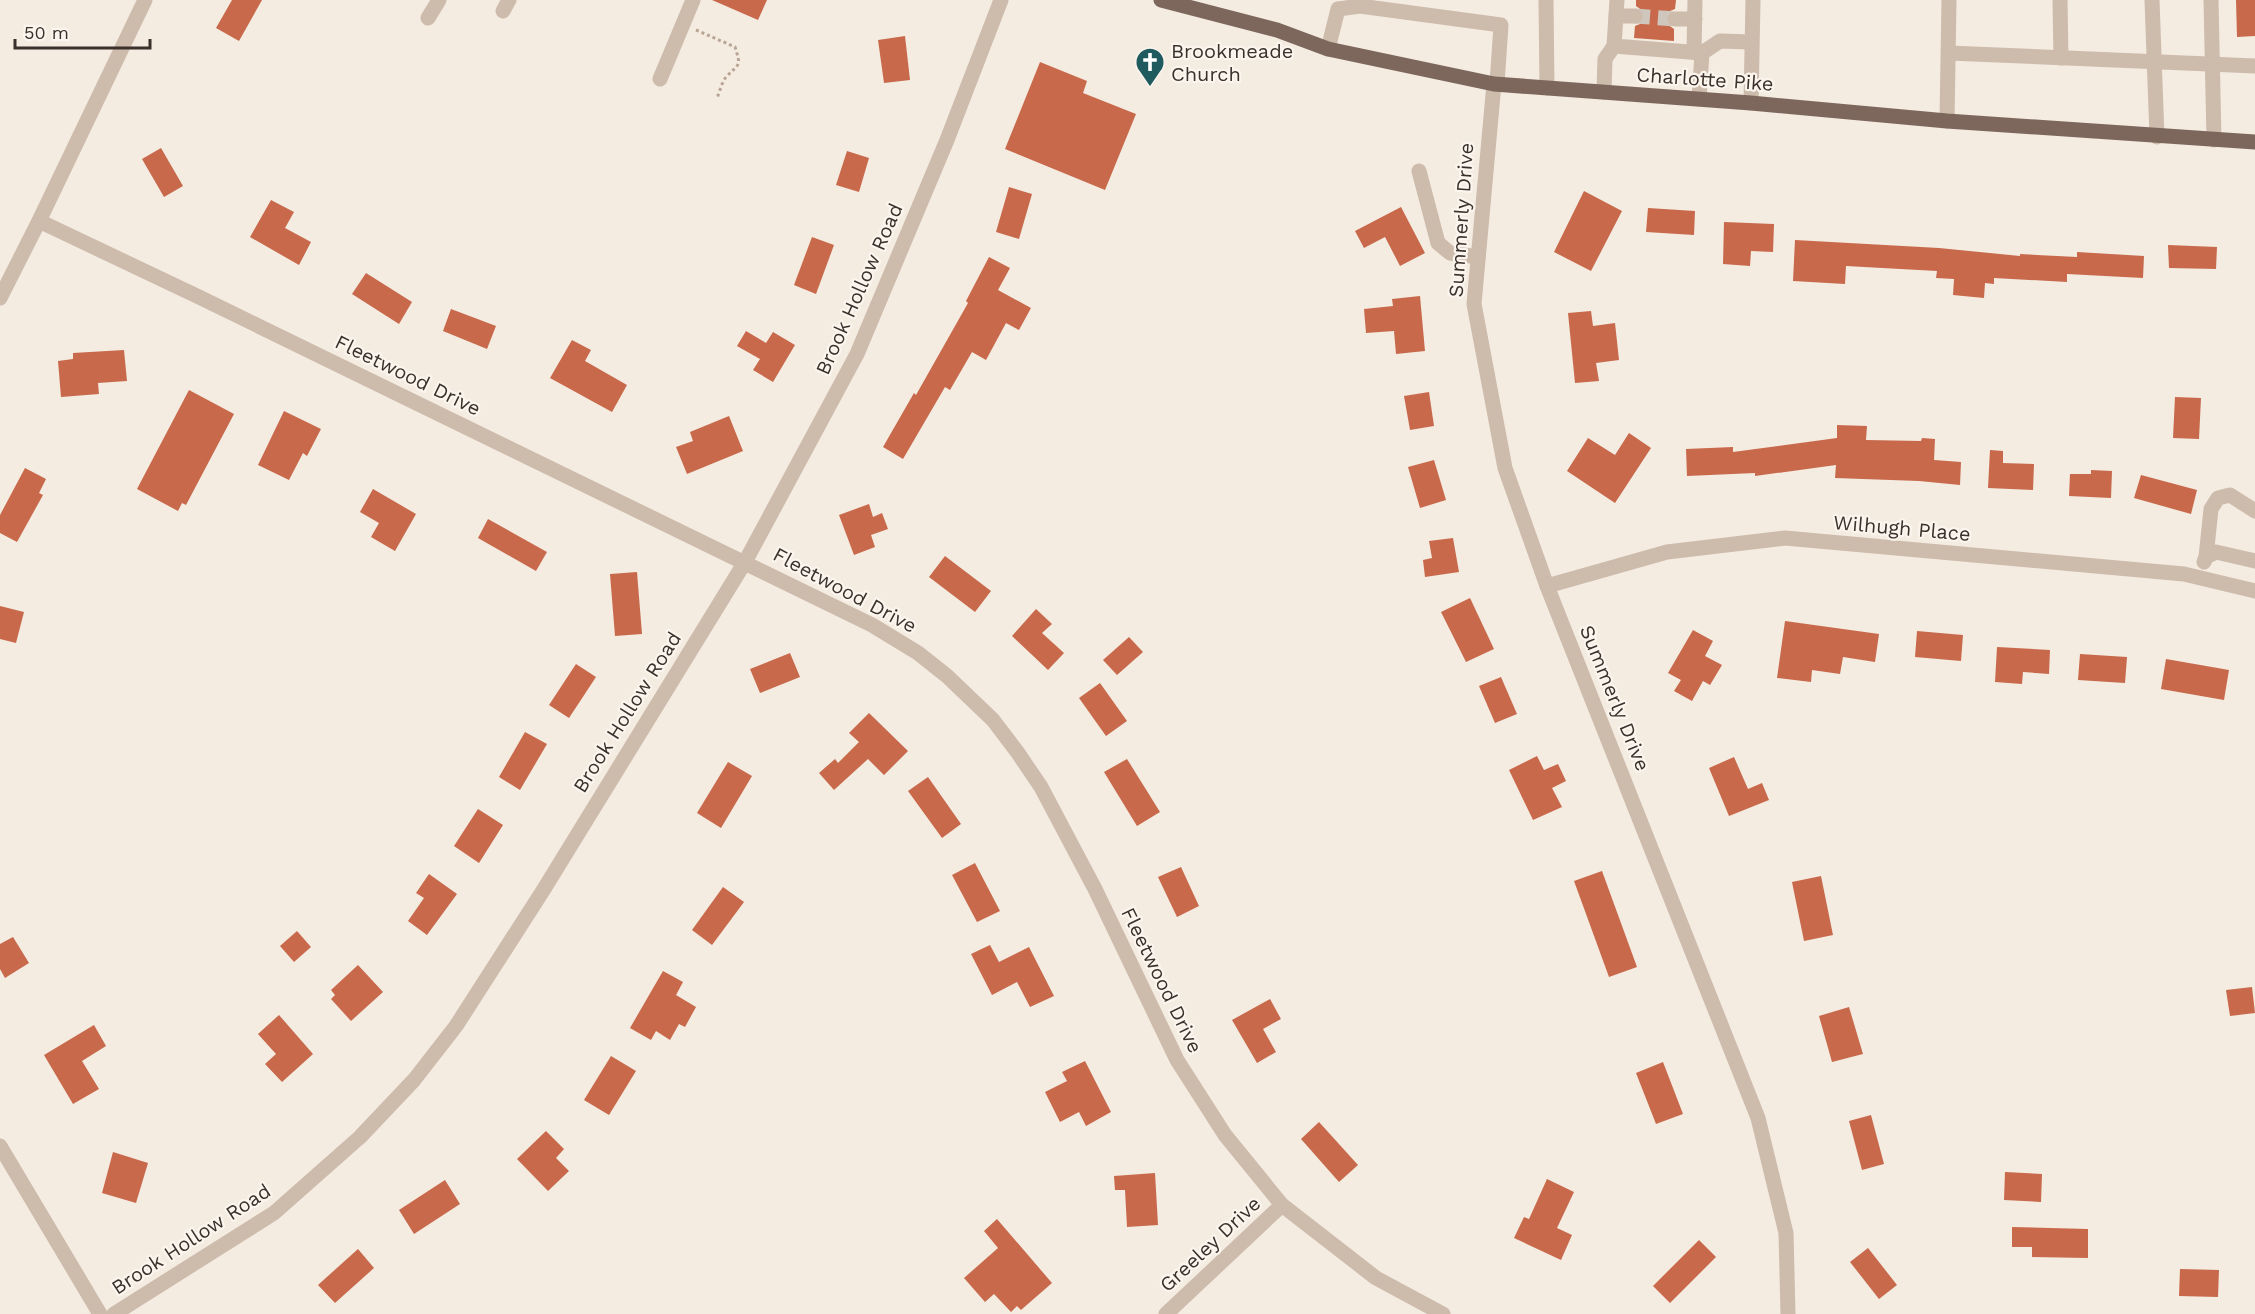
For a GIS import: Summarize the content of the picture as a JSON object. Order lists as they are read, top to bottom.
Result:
{
  "streets": {
    "main road": ["Charlotte Pike"],
    "street": [
      "Summerly Drive",
      "Brook Hollow Road",
      "Fleetwood Drive",
      "Wilhugh Place",
      "Greeley Drive"
    ]
  },
  "crossings": [
    ["Charlotte Pike", "Summerly Drive"],
    ["Summerly Drive", "Wilhugh Place"],
    ["Brook Hollow Road", "Fleetwood Drive"],
    ["Fleetwood Drive", "Greeley Drive"]
  ],
  "places": {
    "church": ["Brookmeade Church"]
  },
  "scale_bar": "50 m"
}
